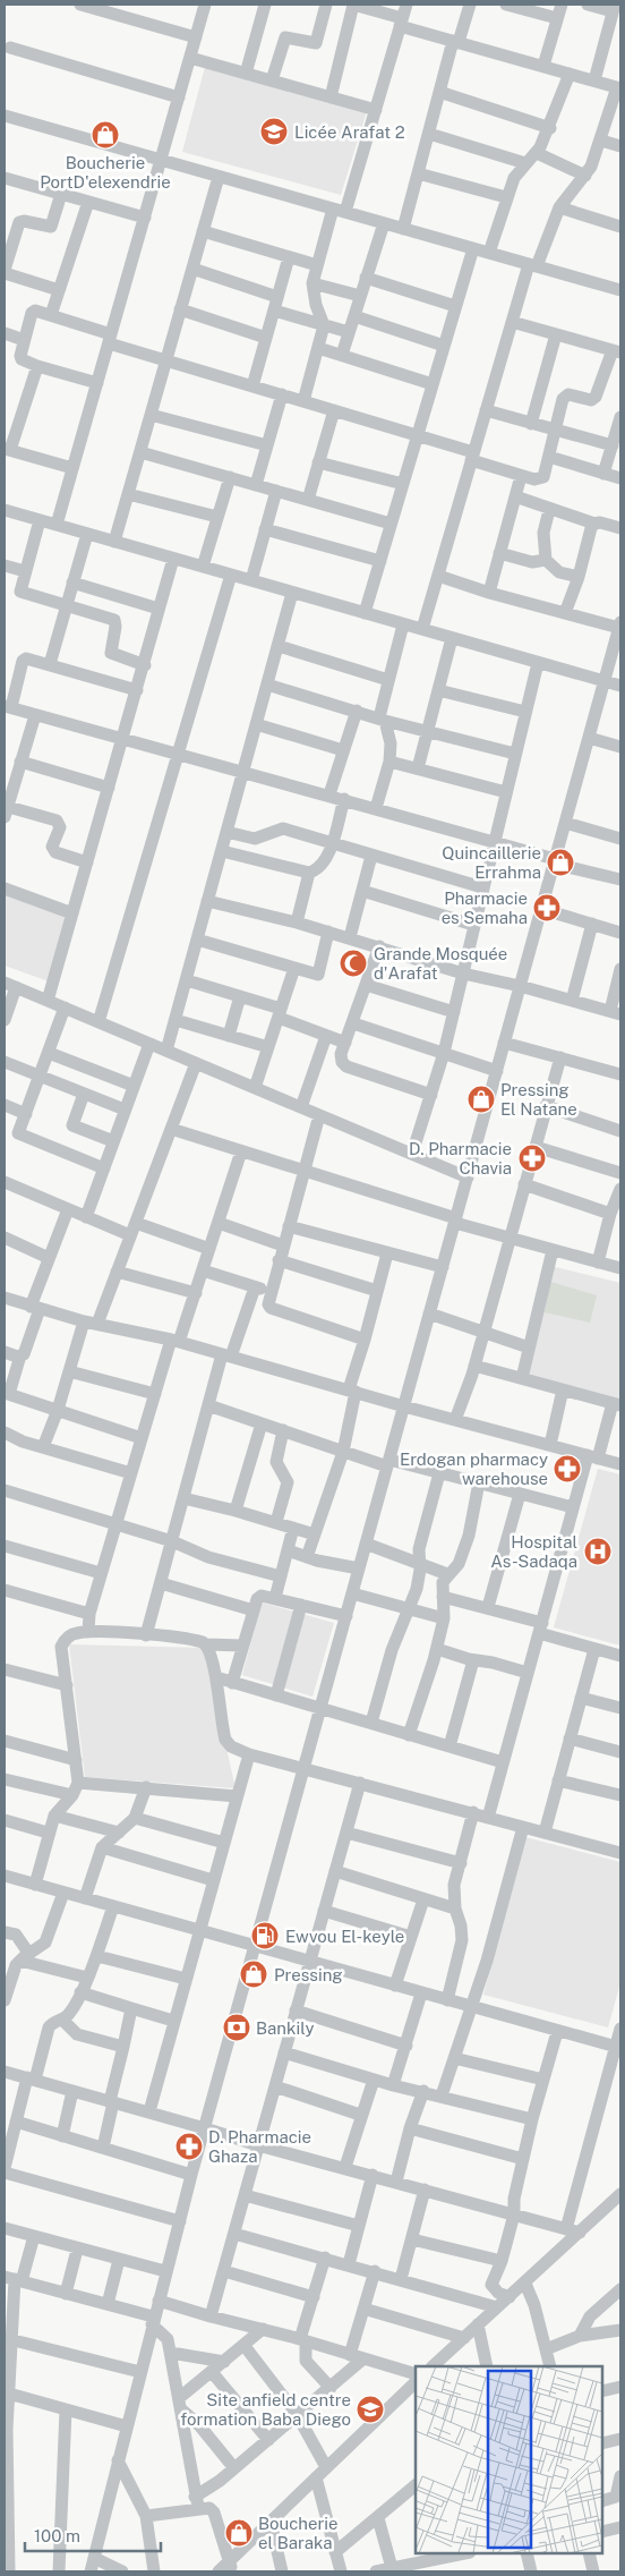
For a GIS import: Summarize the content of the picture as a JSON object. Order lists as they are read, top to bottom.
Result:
{
  "places": {
    "school or university": ["Licée Arafat 2", "Site anfield centre formation Baba Diego"],
    "shop": [
      "Boucherie PortD'elexendrie",
      "Quincaillerie Errahma",
      "Pressing El Natane",
      "Pressing",
      "Boucherie el Baraka"
    ],
    "pharmacy": [
      "Pharmacie es Semaha",
      "D. Pharmacie Chavia",
      "Erdogan pharmacy warehouse",
      "D. Pharmacie Ghaza"
    ],
    "mosque": ["Grande Mosquée d'Arafat"],
    "hospital": ["Hospital As-Sadaqa"],
    "fuel station": ["Ewvou El-keyle"],
    "bank": ["Bankily"]
  },
  "scale_bar": "100 m"
}
